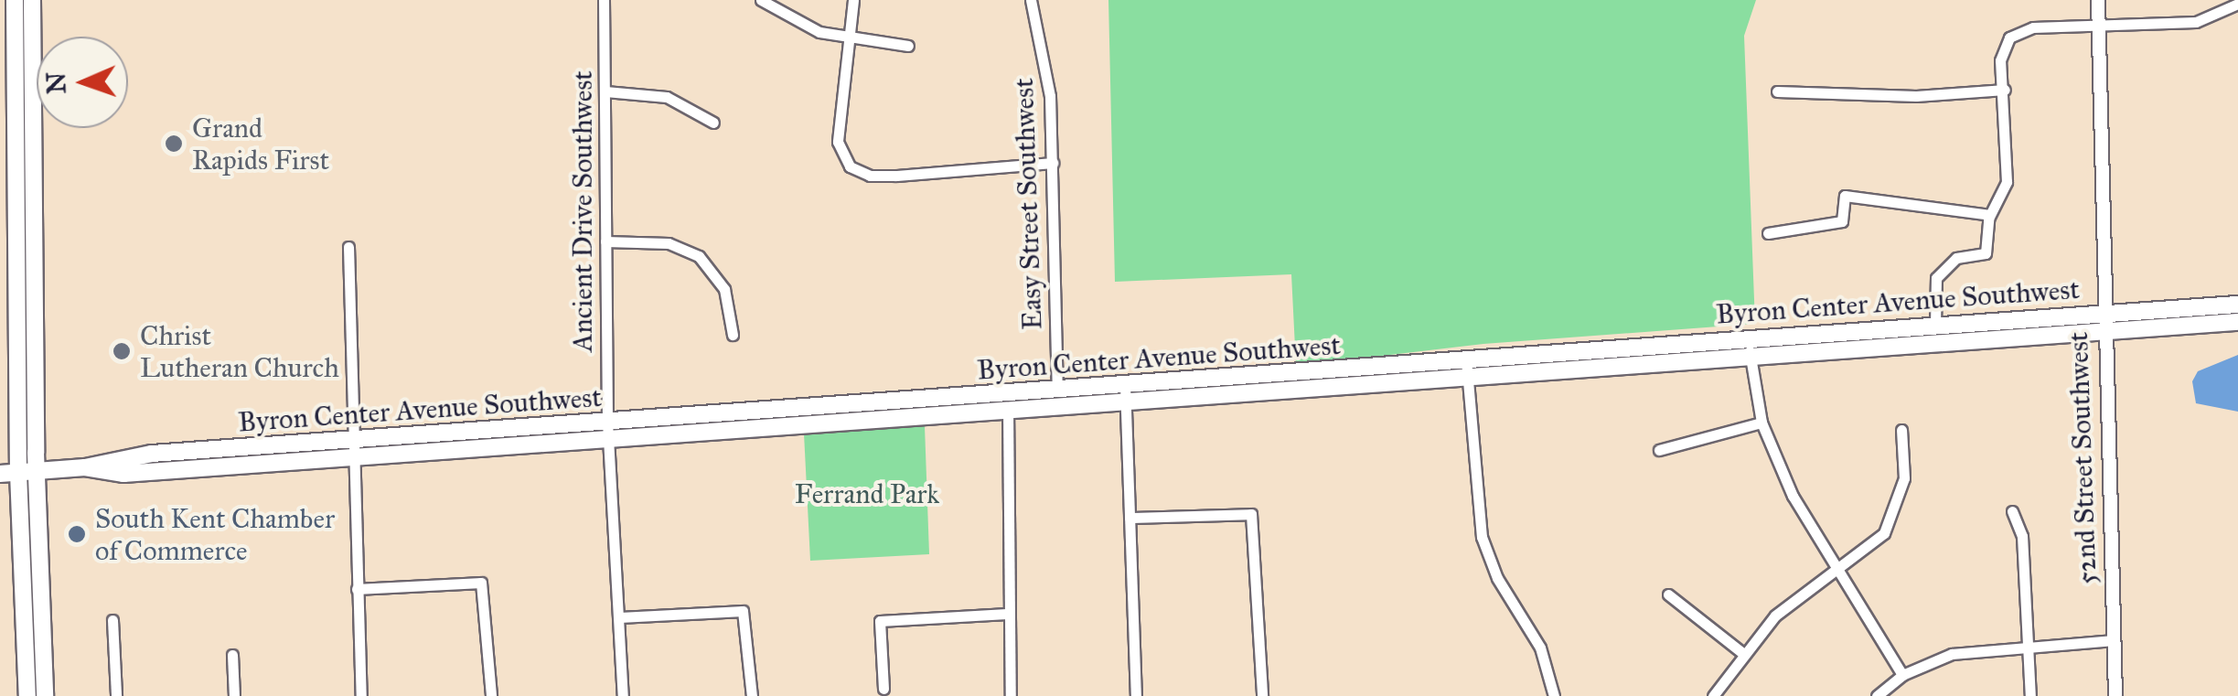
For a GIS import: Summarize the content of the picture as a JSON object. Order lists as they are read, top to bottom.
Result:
{
  "streets": {
    "main road": ["Byron Center Avenue Southwest"],
    "street": ["Easy Street Southwest", "Ancient Drive Southwest", "52nd Street Southwest"]
  },
  "crossings": [
    ["Easy Street Southwest", "Byron Center Avenue Southwest"],
    ["Ancient Drive Southwest", "Byron Center Avenue Southwest"],
    ["Byron Center Avenue Southwest", "52nd Street Southwest"]
  ],
  "parks": ["Ferrand Park"],
  "places": ["Grand Rapids First", "Christ Lutheran Church", "South Kent Chamber of Commerce"],
  "north": "left"
}
